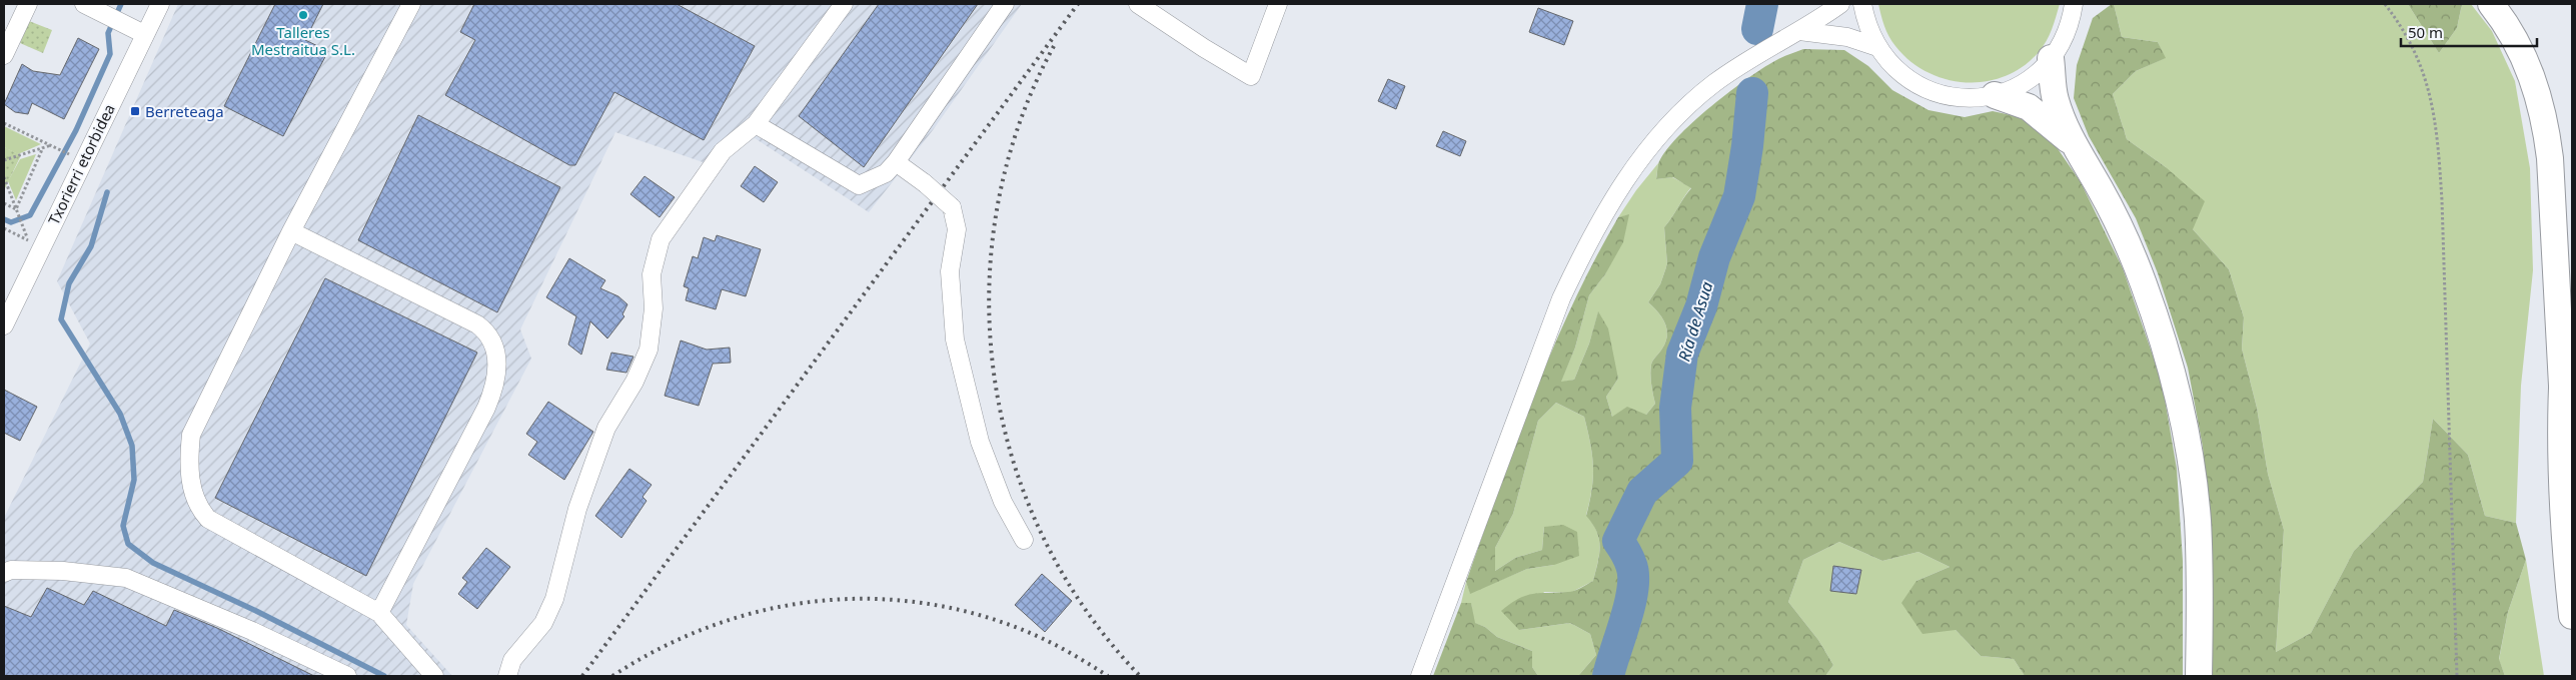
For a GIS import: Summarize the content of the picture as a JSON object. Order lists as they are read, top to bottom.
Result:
{
  "streets": {
    "street": ["Txorierri etorbidea"]
  },
  "water": ["Ría de Asua"],
  "places": {
    "other": ["Talleres Mestraitua S.L."],
    "transit": ["Berreteaga"]
  },
  "scale_bar": "50 m"
}
